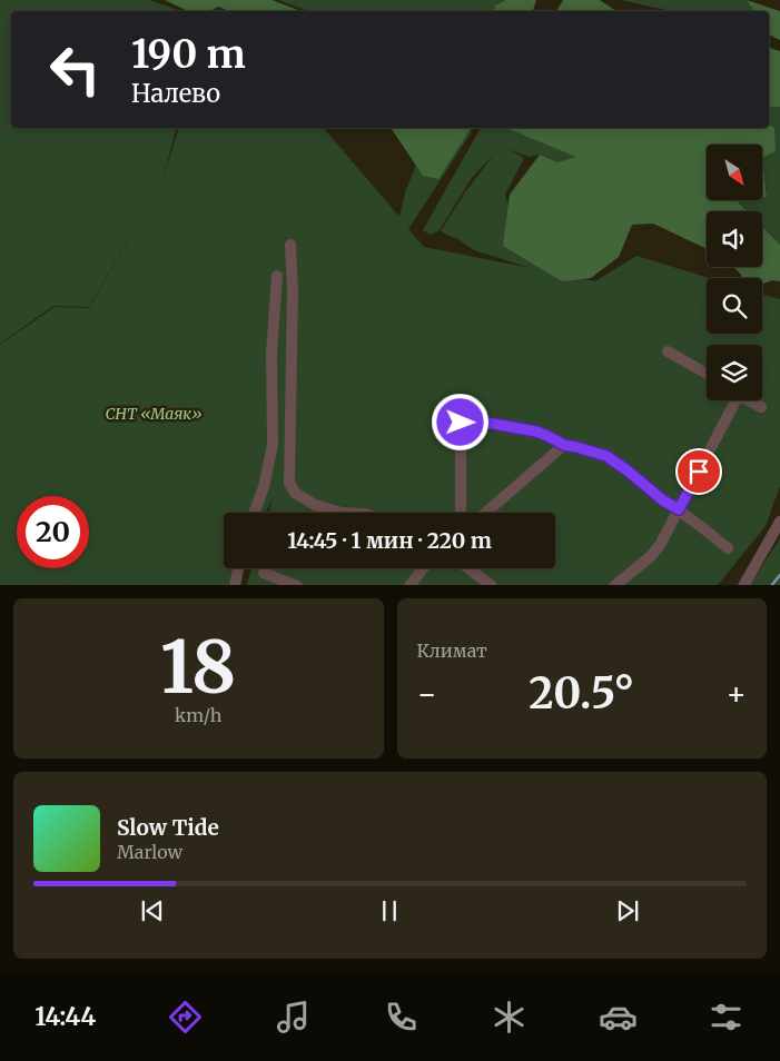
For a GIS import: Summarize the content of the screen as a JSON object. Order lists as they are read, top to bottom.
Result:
{
  "parks": ["СНТ «Маяк»"],
  "north": "bottom right",
  "page": {
    "turn": ["190 m", "Налево"],
    "limit": "20",
    "trip": "14:45 · 1 мин · 220 m",
    "tile": [
      ["18", "km/h"],
      "Климат"
    ],
    "heat": ["−", "20.5°", "+"],
    "song": ["Slow Tide", "Marlow"],
    "tabs": "14:44"
  }
}
